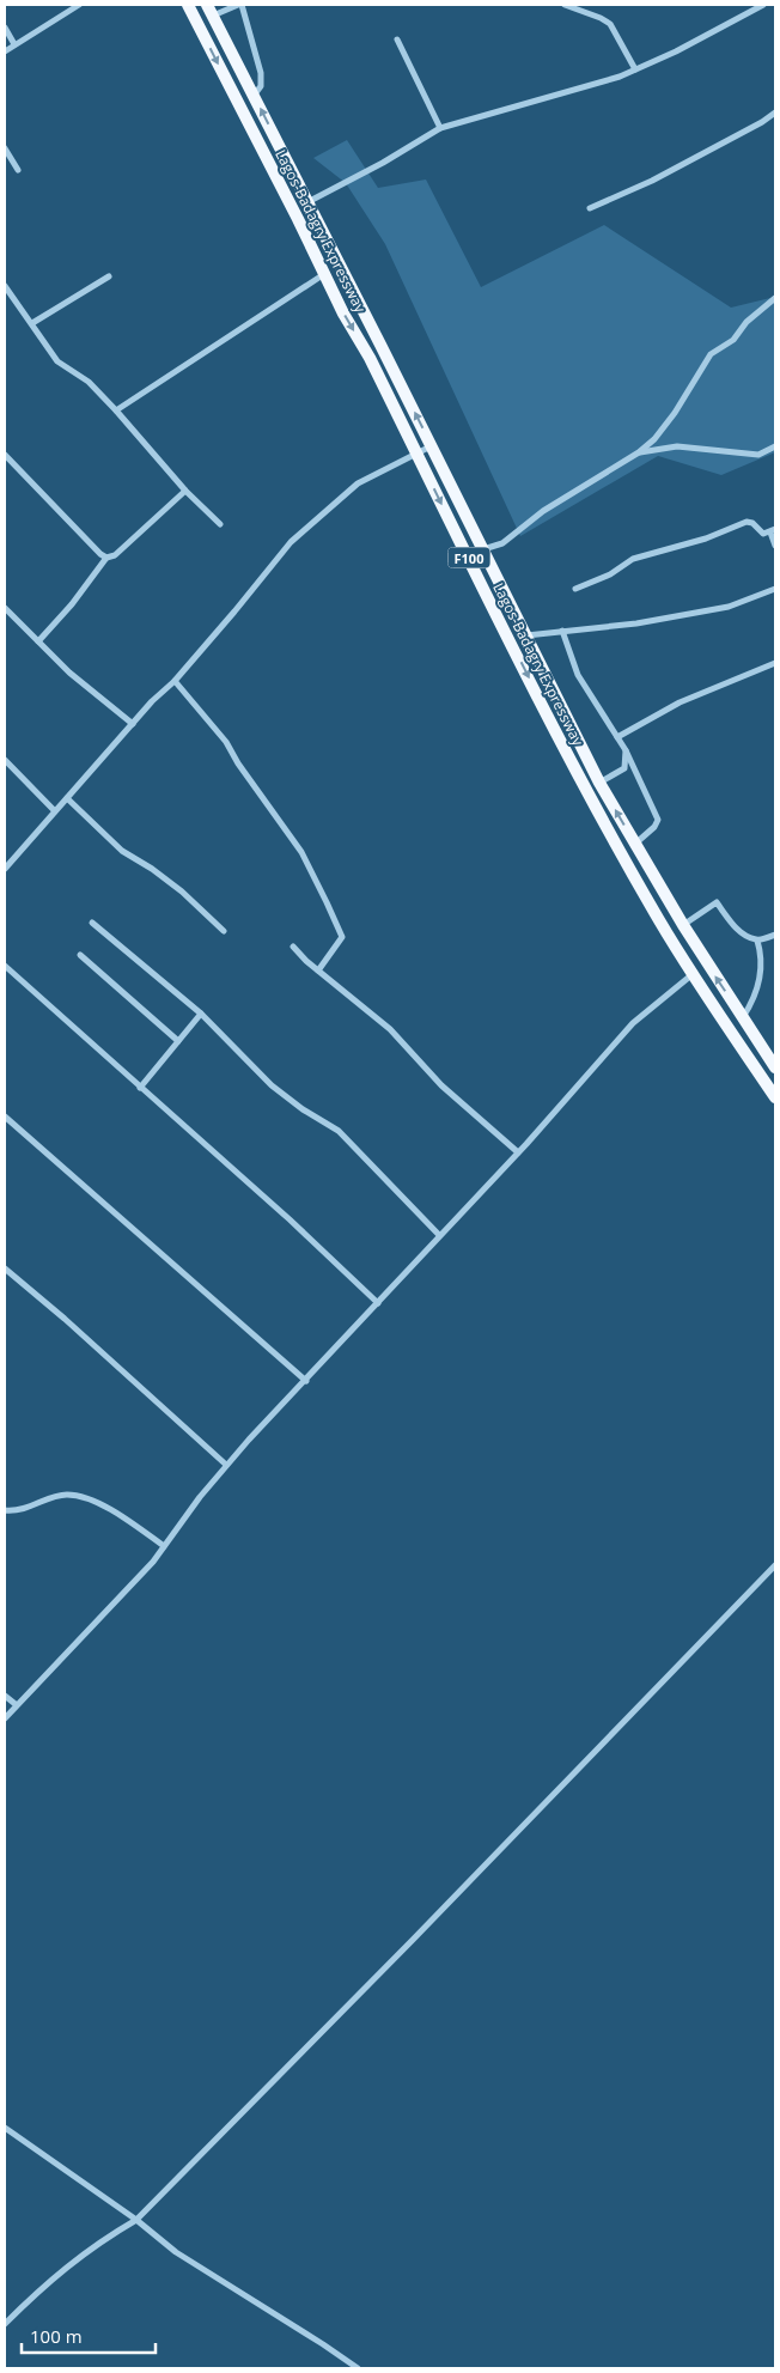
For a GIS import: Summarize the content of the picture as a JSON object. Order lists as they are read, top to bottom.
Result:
{
  "streets": {
    "highway": ["Lagos-Badagry Expressway", "F100"]
  },
  "scale_bar": "100 m"
}
